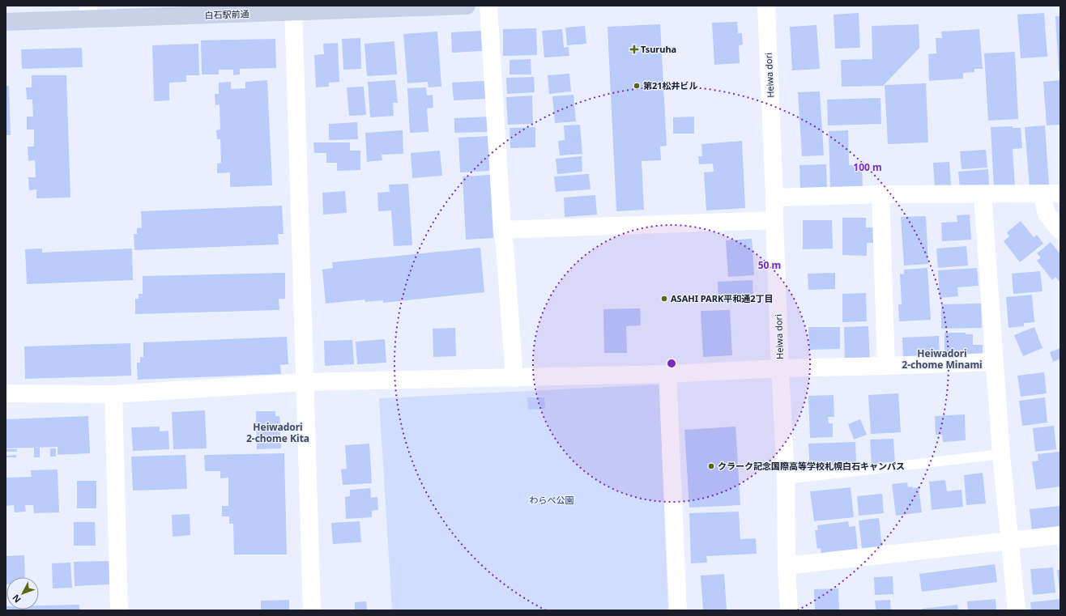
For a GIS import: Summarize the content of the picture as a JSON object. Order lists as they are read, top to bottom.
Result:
{
  "streets": {
    "main road": ["白石駅前通"],
    "street": ["Heiwa dori"]
  },
  "districts": ["Heiwadori 2-chome Minami", "Heiwadori 2-chome Kita"],
  "parks": ["わらべ公園"],
  "places": {
    "health": ["Tsuruha"],
    "other": ["第21松井ビル", "ASAHI PARK平和通2丁目", "クラーク記念国際高等学校札幌白石キャンパス"]
  },
  "north": "bottom left",
  "rings": ["100 m", "50 m"]
}
